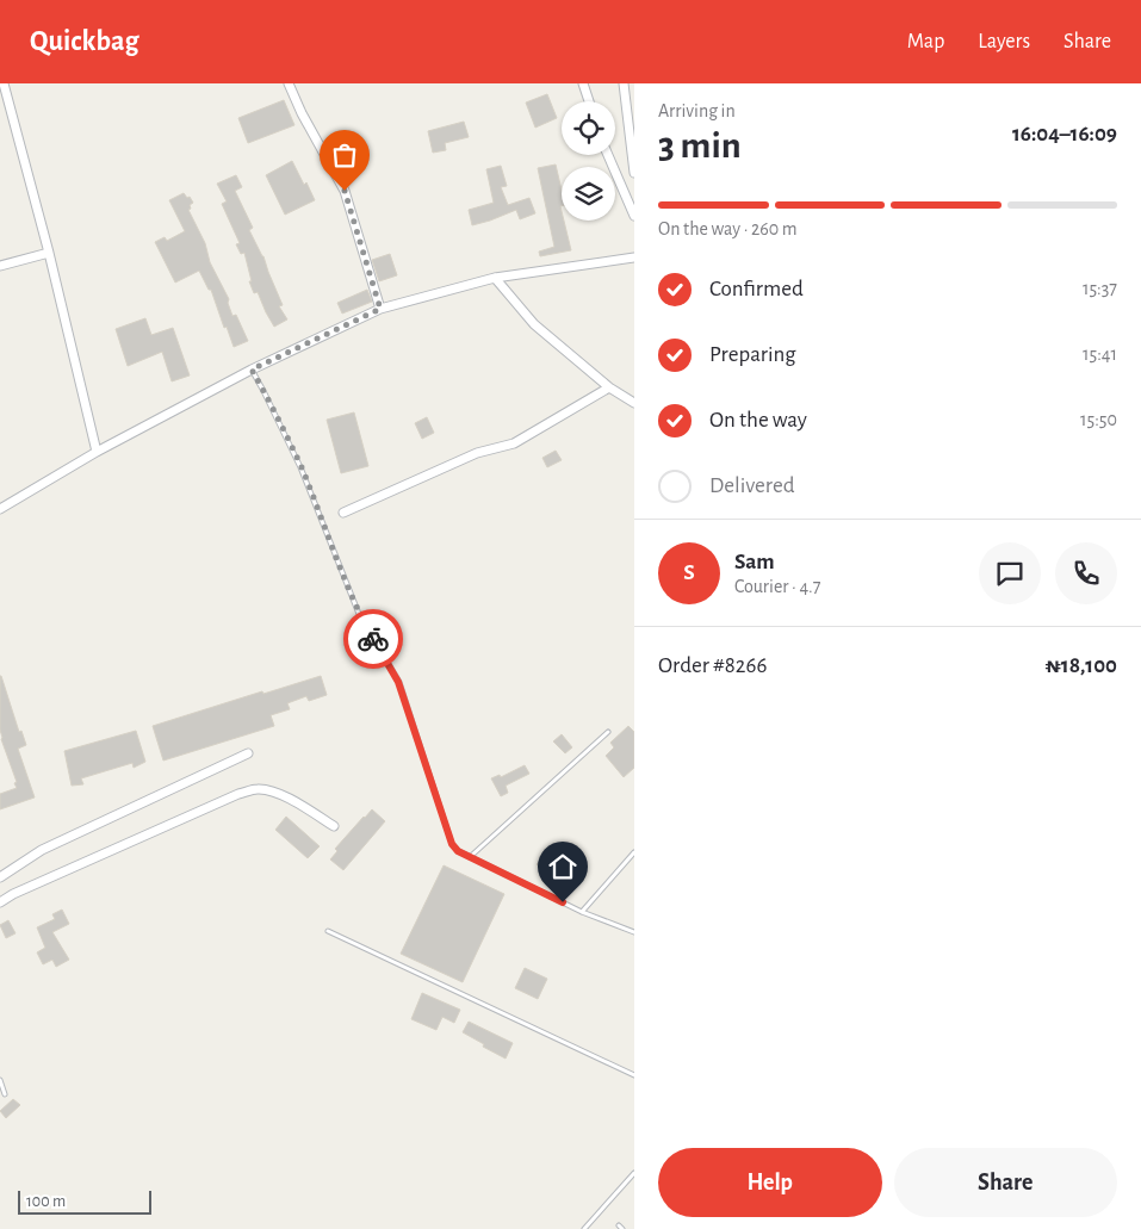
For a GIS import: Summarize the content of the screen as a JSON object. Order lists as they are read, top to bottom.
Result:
{
  "scale_bar": "100 m",
  "page": {
    "header": "Quickbag",
    "nav": ["Map", "Layers", "Share"],
    "heading": ["3 min", "Arriving in", "16:04–16:09"],
    "panel": [
      "Sam",
      "Courier · 4.7",
      "Order #8266",
      "₦18,100"
    ],
    "bar": "On the way · 260 m",
    "list": [
      ["Confirmed", "15:37"],
      ["Preparing", "15:41"],
      ["On the way", "15:50"],
      "Delivered"
    ],
    "round": "S",
    "buttons": ["Help", "Share"],
    "scale": "100 m"
  }
}
